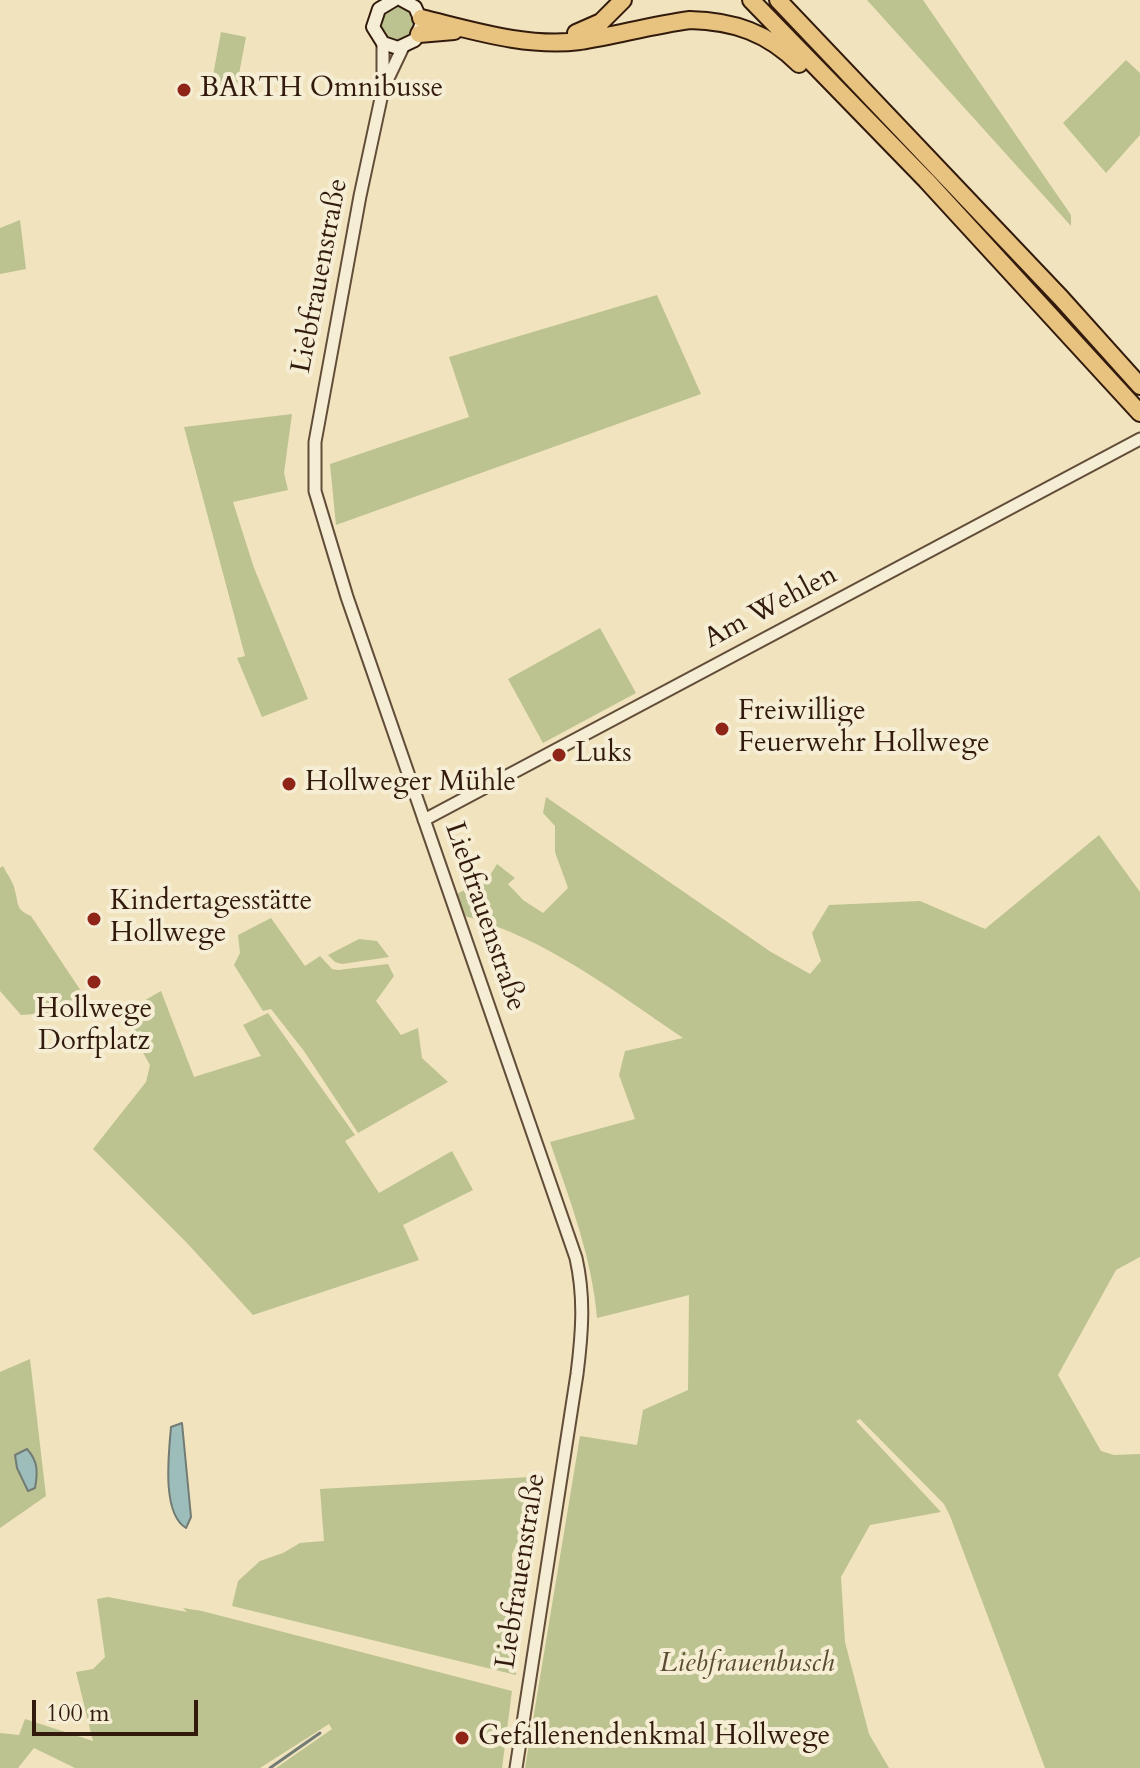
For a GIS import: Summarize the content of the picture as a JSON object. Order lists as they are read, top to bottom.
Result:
{
  "streets": {
    "street": ["Liebfrauenstraße", "Am Wehlen"]
  },
  "crossings": [
    ["Liebfrauenstraße", "Am Wehlen"]
  ],
  "parks": ["Liebfrauenbusch"],
  "places": [
    "BARTH Omnibusse",
    "Freiwillige Feuerwehr Hollwege",
    "Luks",
    "Hollweger Mühle",
    "Kindertagesstätte Hollwege",
    "Hollwege Dorfplatz",
    "Gefallenendenkmal Hollwege"
  ],
  "scale_bar": "100 m"
}
